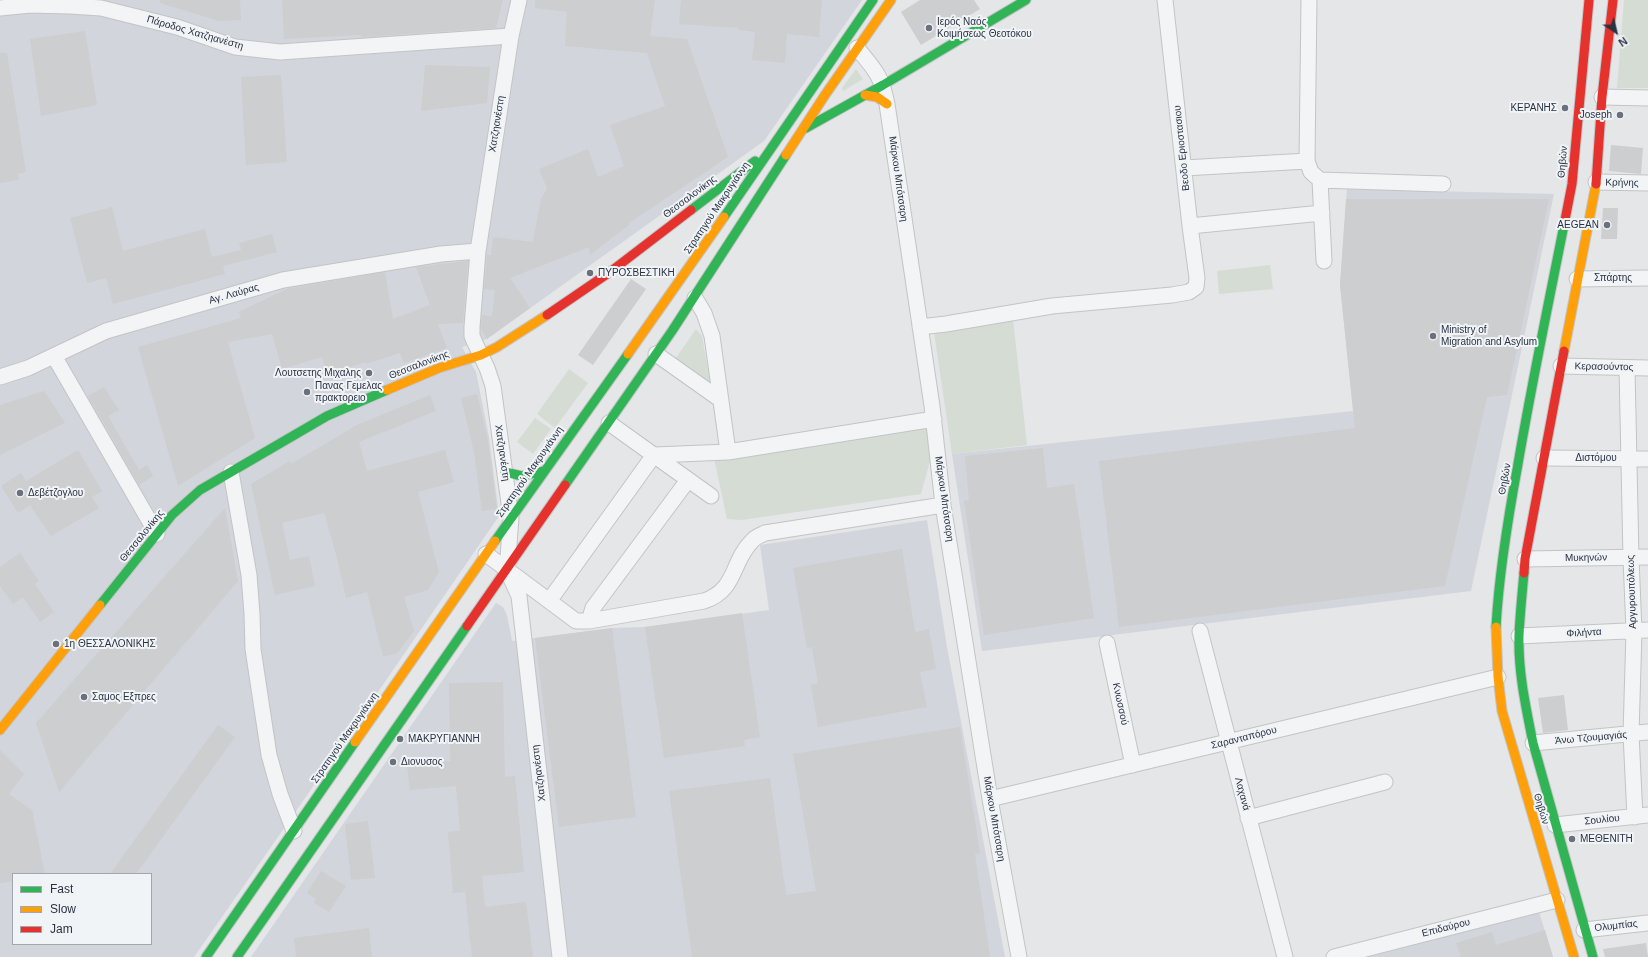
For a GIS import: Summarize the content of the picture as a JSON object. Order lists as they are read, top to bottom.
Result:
{
  "streets": {
    "street": [
      "Πάροδος Χατζηανέστη",
      "Χατζηανέστη",
      "Βεοδο Εριοστασιου",
      "Θηβών",
      "Μάρκου Μπότσαρη",
      "Κρήνης",
      "Θεσσαλονίκης",
      "Στρατηγού Μακρυγιάννη",
      "Σπάρτης",
      "Αγ. Λαύρας",
      "Κερασούντος",
      "Διστόμου",
      "Μυκηνών",
      "Αργυρουπόλεως",
      "Φιλήντα",
      "Κνωσσού",
      "Σαρανταπόρου",
      "Άνω Τζουμαγιάς",
      "Λαχανά",
      "Σουλίου",
      "Ολυμπίας",
      "Επιδαύρου"
    ]
  },
  "crossings": [
    ["Πάροδος Χατζηανέστη", "Χατζηανέστη"],
    ["Χατζηανέστη", "Θεσσαλονίκης"],
    ["Χατζηανέστη", "Στρατηγού Μακρυγιάννη"],
    ["Χατζηανέστη", "Αγ. Λαύρας"],
    ["Βεοδο Εριοστασιου", "Μάρκου Μπότσαρη"],
    ["Θηβών", "Κρήνης"],
    ["Θηβών", "Σπάρτης"],
    ["Θηβών", "Κερασούντος"],
    ["Θηβών", "Διστόμου"],
    ["Θηβών", "Μυκηνών"],
    ["Θηβών", "Φιλήντα"],
    ["Θηβών", "Σαρανταπόρου"],
    ["Θηβών", "Άνω Τζουμαγιάς"],
    ["Θηβών", "Σουλίου"],
    ["Θηβών", "Ολυμπίας"],
    ["Θηβών", "Επιδαύρου"],
    ["Μάρκου Μπότσαρη", "Σαρανταπόρου"],
    ["Θεσσαλονίκης", "Στρατηγού Μακρυγιάννη"],
    ["Κερασούντος", "Αργυρουπόλεως"],
    ["Διστόμου", "Αργυρουπόλεως"],
    ["Μυκηνών", "Αργυρουπόλεως"],
    ["Αργυρουπόλεως", "Φιλήντα"],
    ["Αργυρουπόλεως", "Άνω Τζουμαγιάς"],
    ["Αργυρουπόλεως", "Σουλίου"],
    ["Κνωσσού", "Σαρανταπόρου"],
    ["Σαρανταπόρου", "Λαχανά"]
  ],
  "places": [
    "Ιερός Ναός Κοιμήσεως Θεοτόκου",
    "ΚΕΡΑΝΗΣ",
    "Joseph",
    "AEGEAN",
    "ΠΥΡΟΣΒΕΣΤΙΚΗ",
    "Ministry of Migration and Asylum",
    "Λουτσετης Μιχαλης",
    "Πανας Γεμελας πρακτορειο",
    "Δεβέτζογλου",
    "1η ΘΕΣΣΑΛΟΝΙΚΗΣ",
    "Σαμος Εξπρες",
    "ΜΑΚΡΥΓΙΑΝΝΗ",
    "Διονυσος",
    "ΜΕΘΕΝΙΤΗ"
  ],
  "legend": ["Fast", "Slow", "Jam"],
  "north": "bottom right"
}
